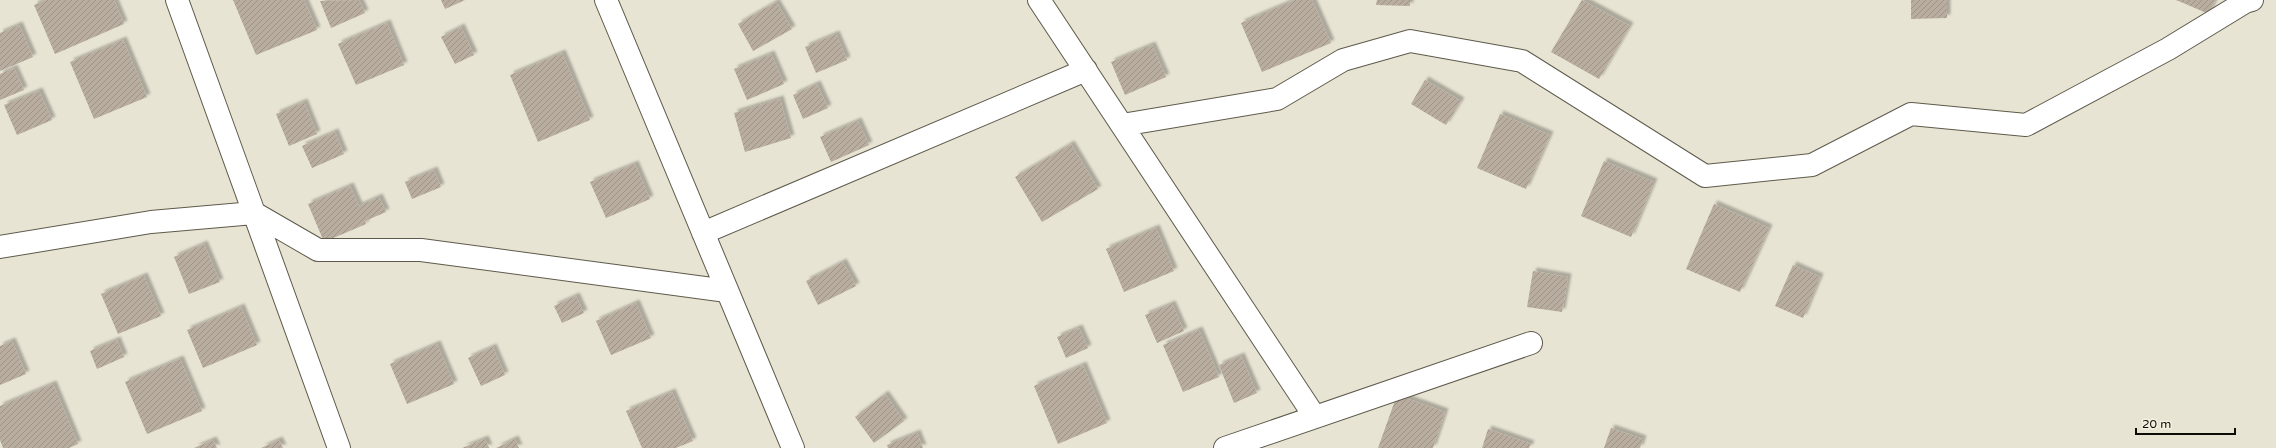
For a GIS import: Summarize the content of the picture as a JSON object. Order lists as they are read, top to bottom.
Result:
{
  "scale_bar": "20 m"
}
